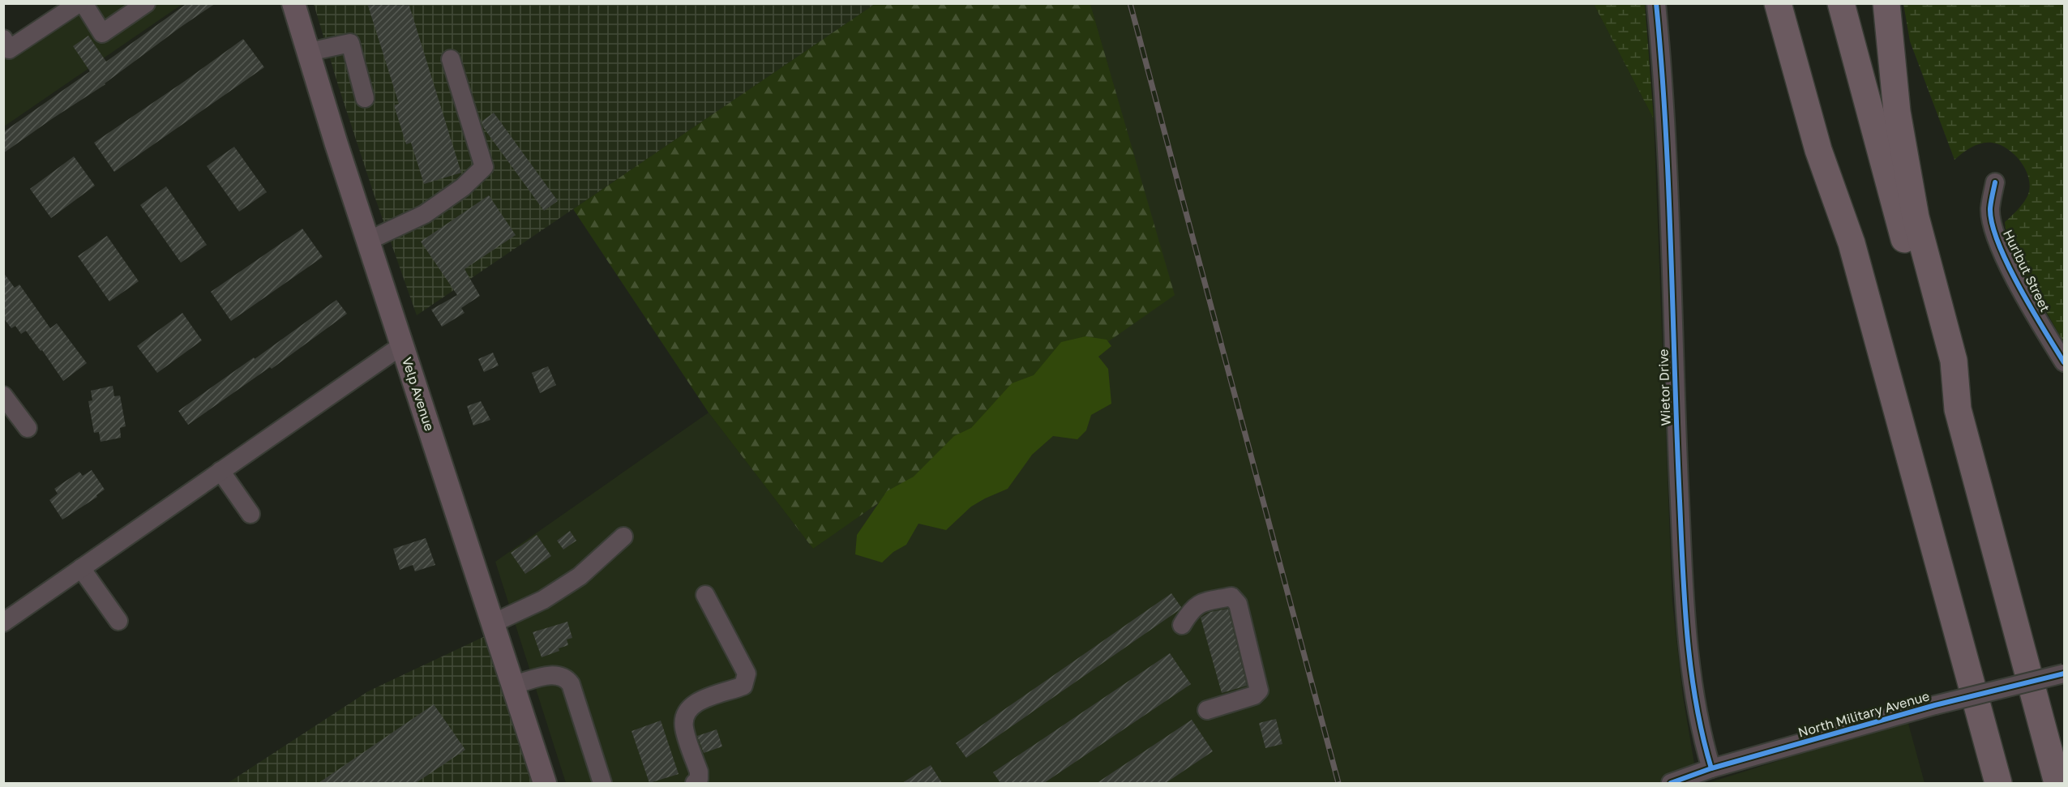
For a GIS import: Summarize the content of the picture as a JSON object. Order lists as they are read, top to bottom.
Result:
{
  "streets": {
    "main road": ["Velp Avenue"],
    "street": ["Hurlbut Street", "Wietor Drive", "North Military Avenue"]
  },
  "crossings": [
    ["Wietor Drive", "North Military Avenue"]
  ]
}
